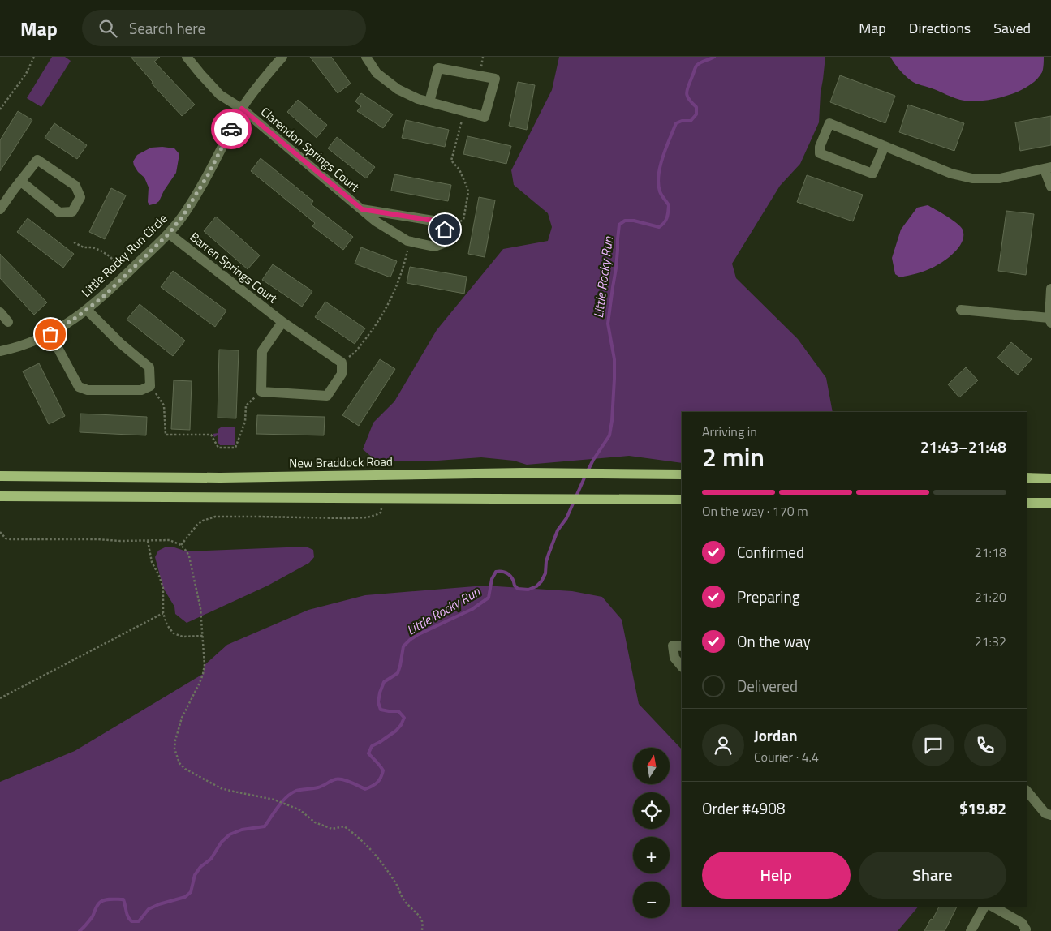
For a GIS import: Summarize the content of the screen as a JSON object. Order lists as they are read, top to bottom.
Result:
{
  "streets": {
    "main road": ["New Braddock Road"],
    "street": ["Clarendon Springs Court", "Little Rocky Run Circle", "Barren Springs Court"]
  },
  "crossings": [
    ["Clarendon Springs Court", "Little Rocky Run Circle"],
    ["Little Rocky Run Circle", "Barren Springs Court"]
  ],
  "water": ["Little Rocky Run"],
  "north": "top",
  "page": {
    "header": "Map",
    "search": "Search here",
    "nav": ["Map", "Directions", "Saved"],
    "heading": ["2 min", "Arriving in", "21:43–21:48"],
    "panel": [
      "Jordan",
      "Courier · 4.4",
      "Order #4908",
      "$19.82"
    ],
    "bar": "On the way · 170 m",
    "list": [
      ["Confirmed", "21:18"],
      ["Preparing", "21:20"],
      ["On the way", "21:32"],
      "Delivered"
    ],
    "map_buttons": ["+", "−"],
    "buttons": ["Help", "Share"]
  }
}
